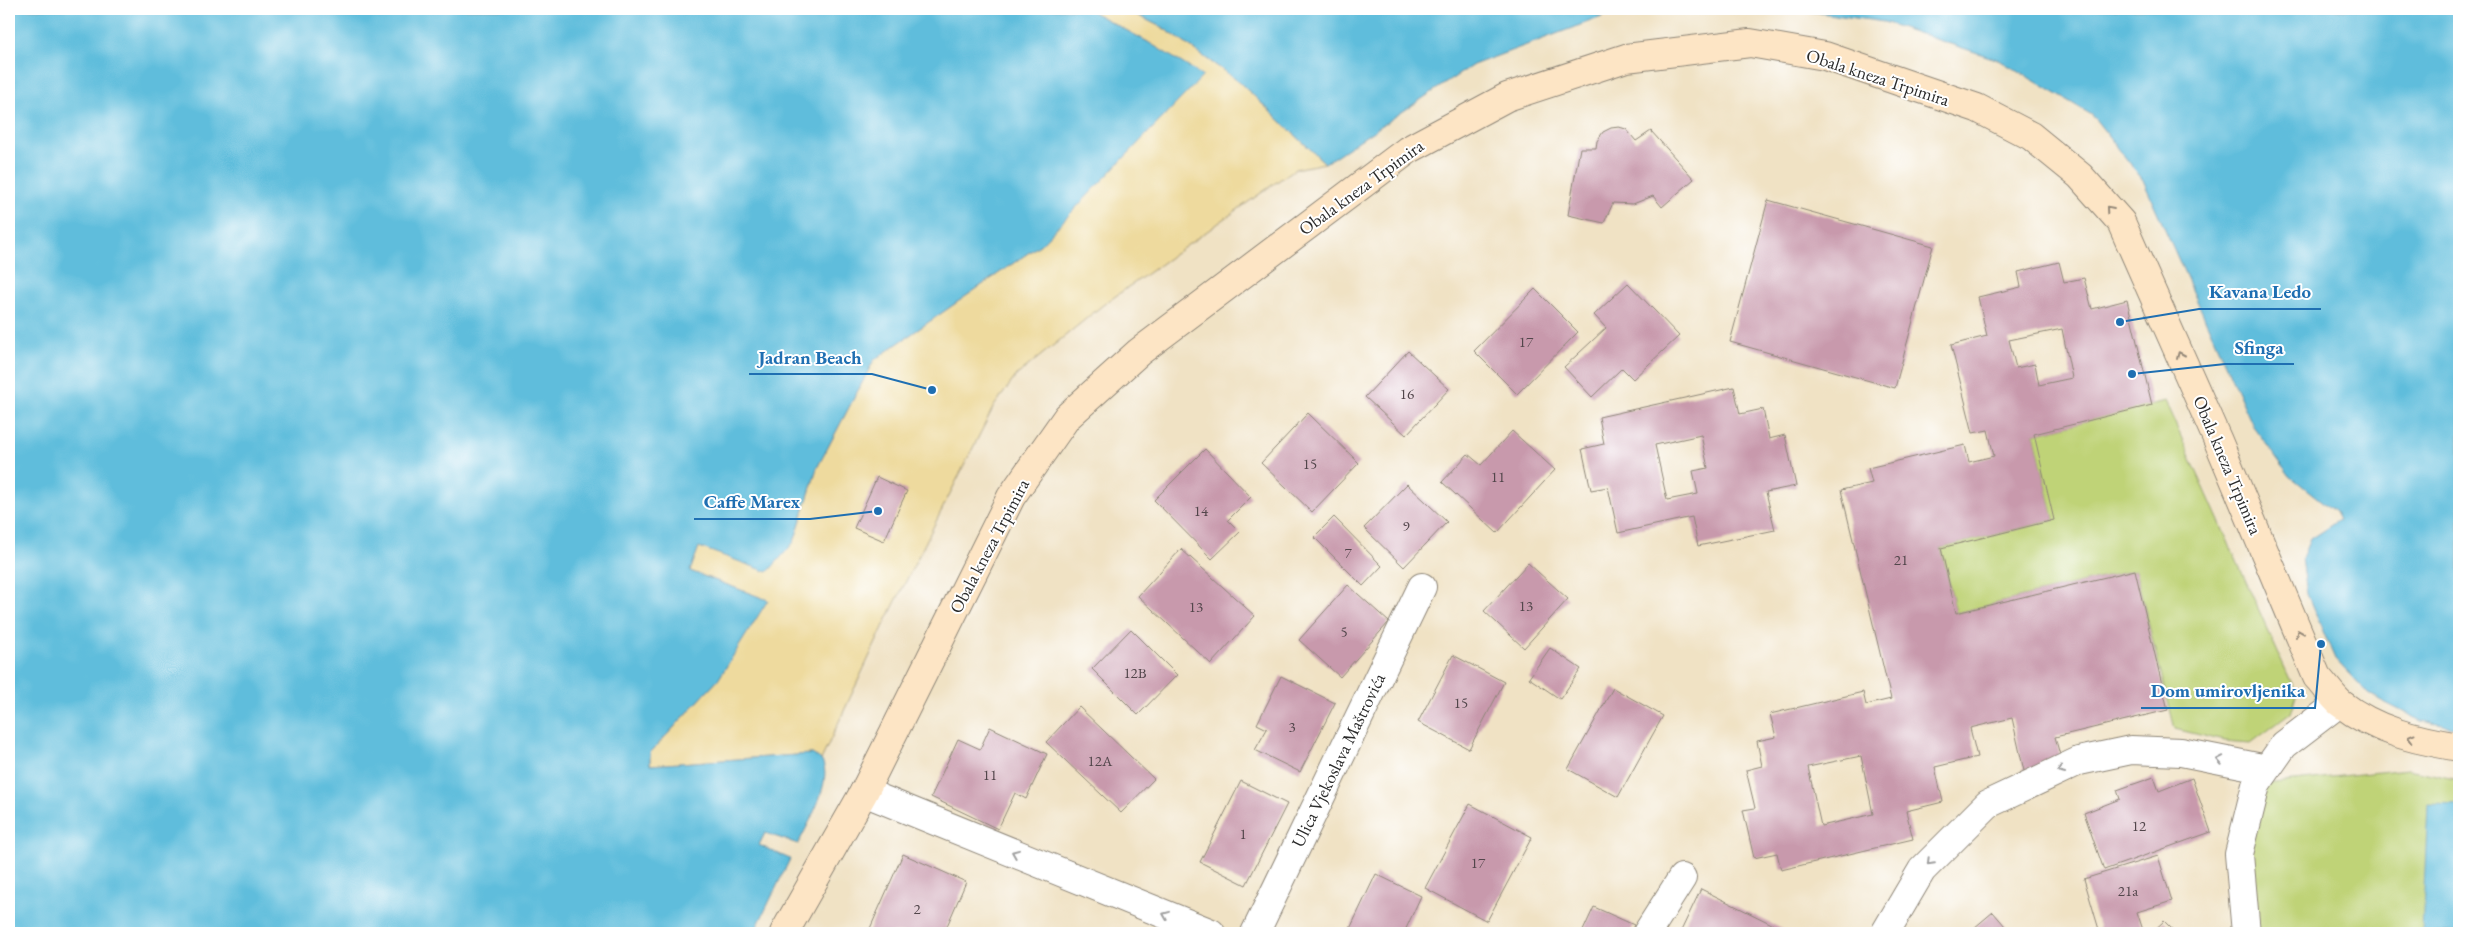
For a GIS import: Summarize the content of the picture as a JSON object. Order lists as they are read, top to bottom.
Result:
{
  "streets": {
    "street": ["Obala kneza Trpimira", "Ulica Vjekoslava Maštrovića"]
  },
  "places": [
    "Kavana Ledo",
    "Sfinga",
    "Jadran Beach",
    "Caffe Marex",
    "Dom umirovljenika"
  ],
  "house_numbers": [
    "17",
    "16",
    "15",
    "11",
    "14",
    "9",
    "7",
    "21",
    "13",
    "13",
    "5",
    "12B",
    "15",
    "3",
    "12A",
    "11",
    "12",
    "1",
    "17",
    "21a",
    "2"
  ]
}
